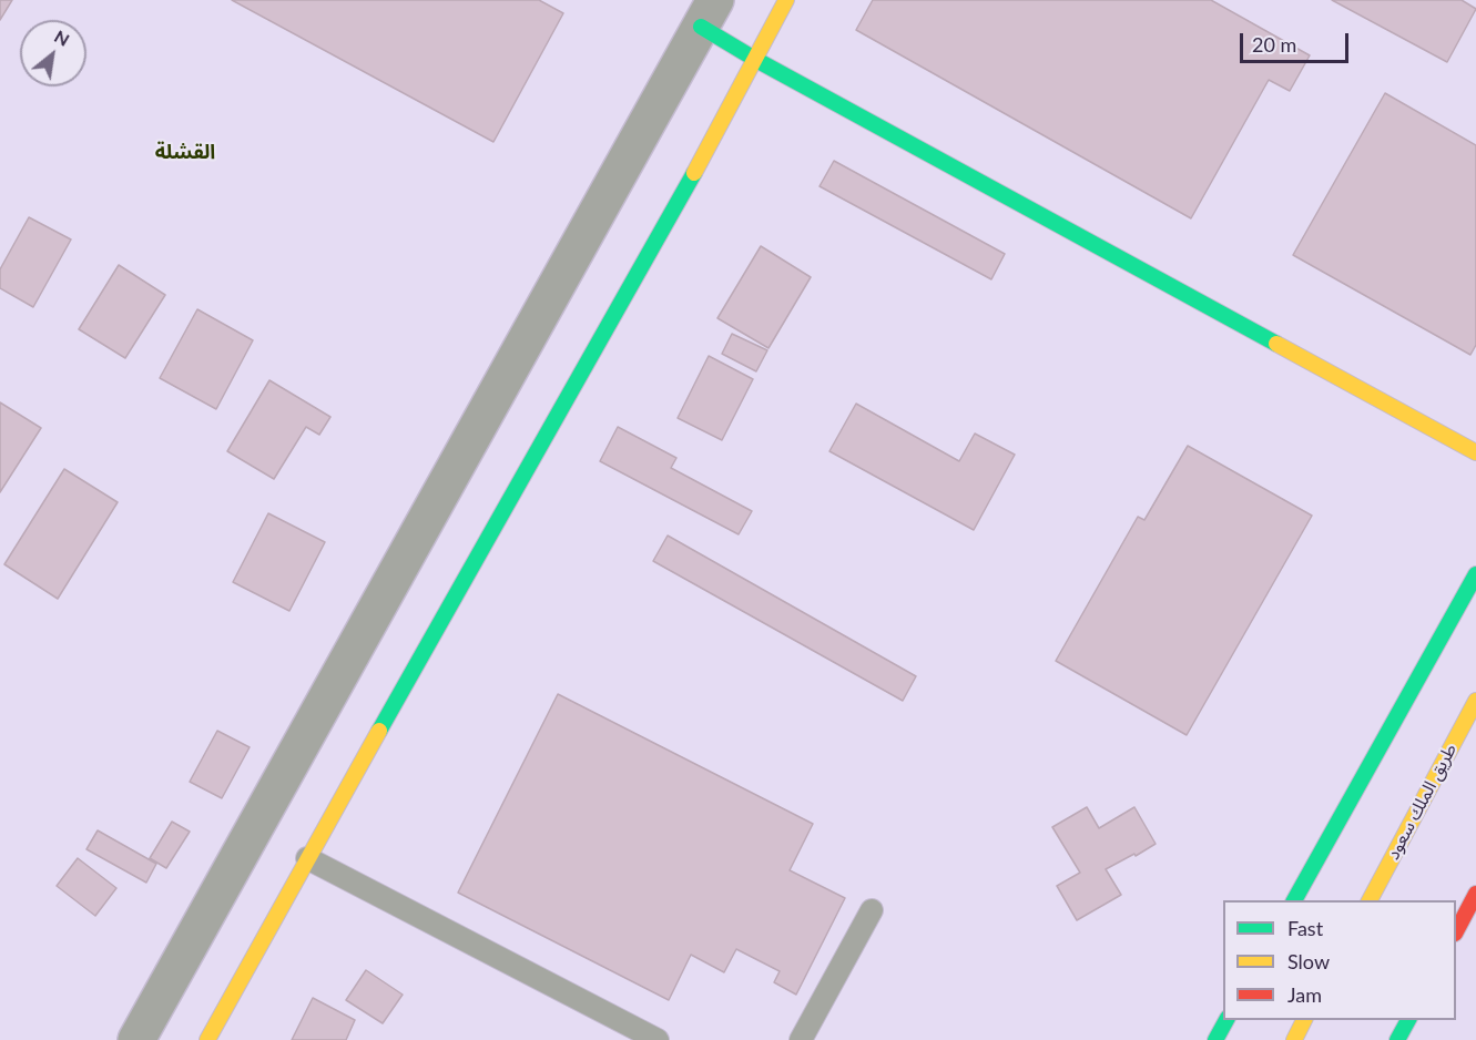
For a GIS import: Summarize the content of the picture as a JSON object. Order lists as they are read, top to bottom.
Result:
{
  "streets": {
    "street": ["طريق الملك سعود"]
  },
  "districts": ["القشلة"],
  "legend": ["Fast", "Slow", "Jam"],
  "scale_bar": "20 m",
  "north": "top right"
}
